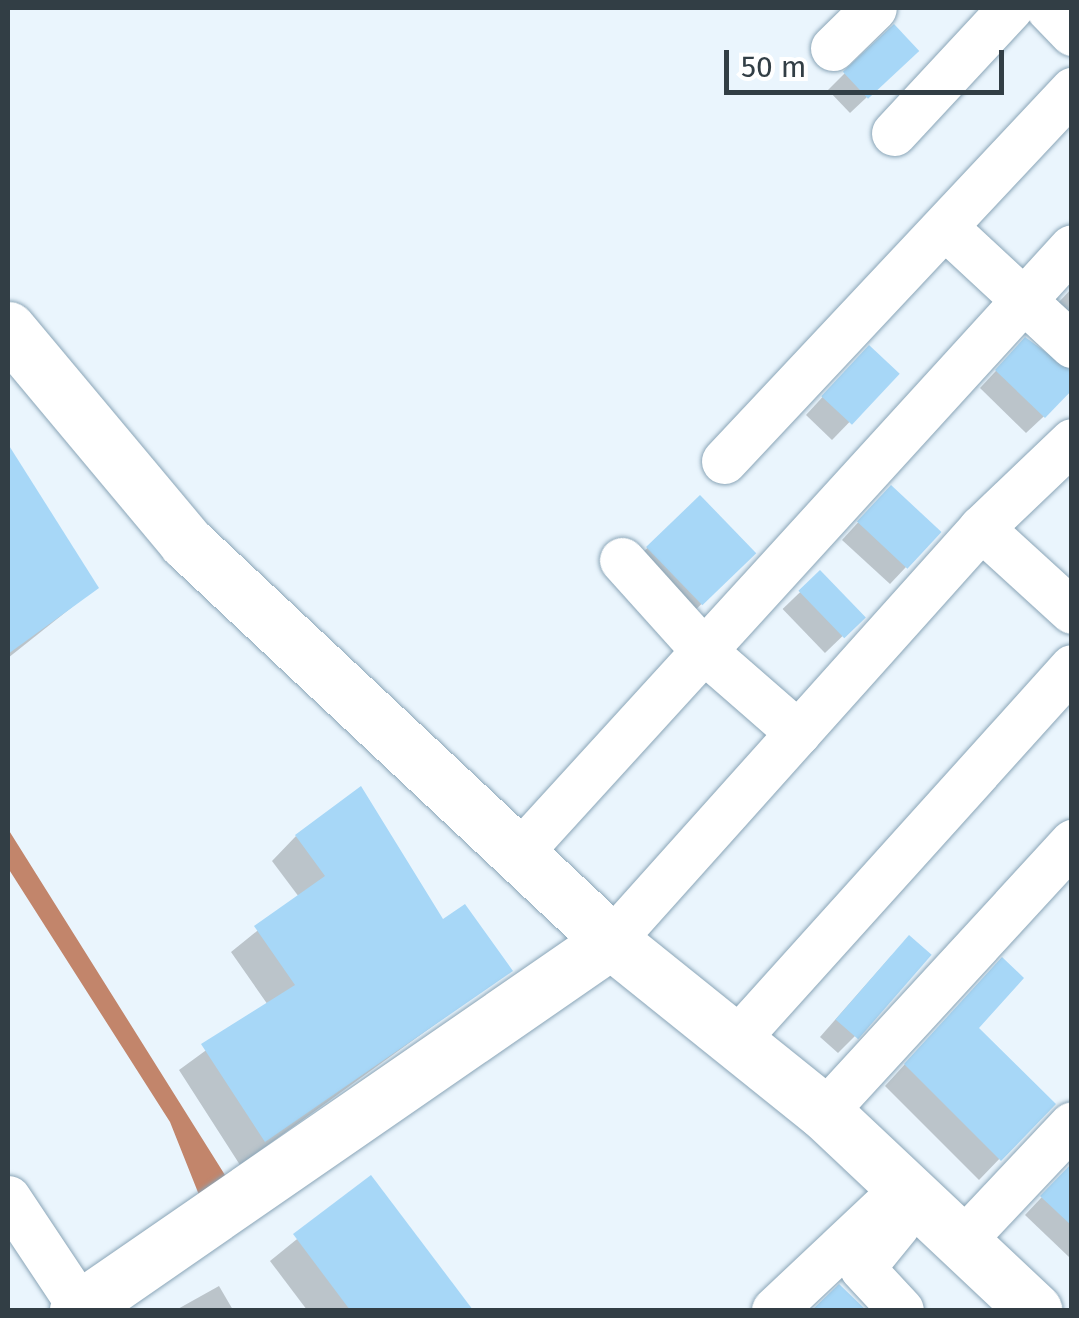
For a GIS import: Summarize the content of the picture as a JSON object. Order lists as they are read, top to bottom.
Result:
{
  "scale_bar": "50 m"
}
